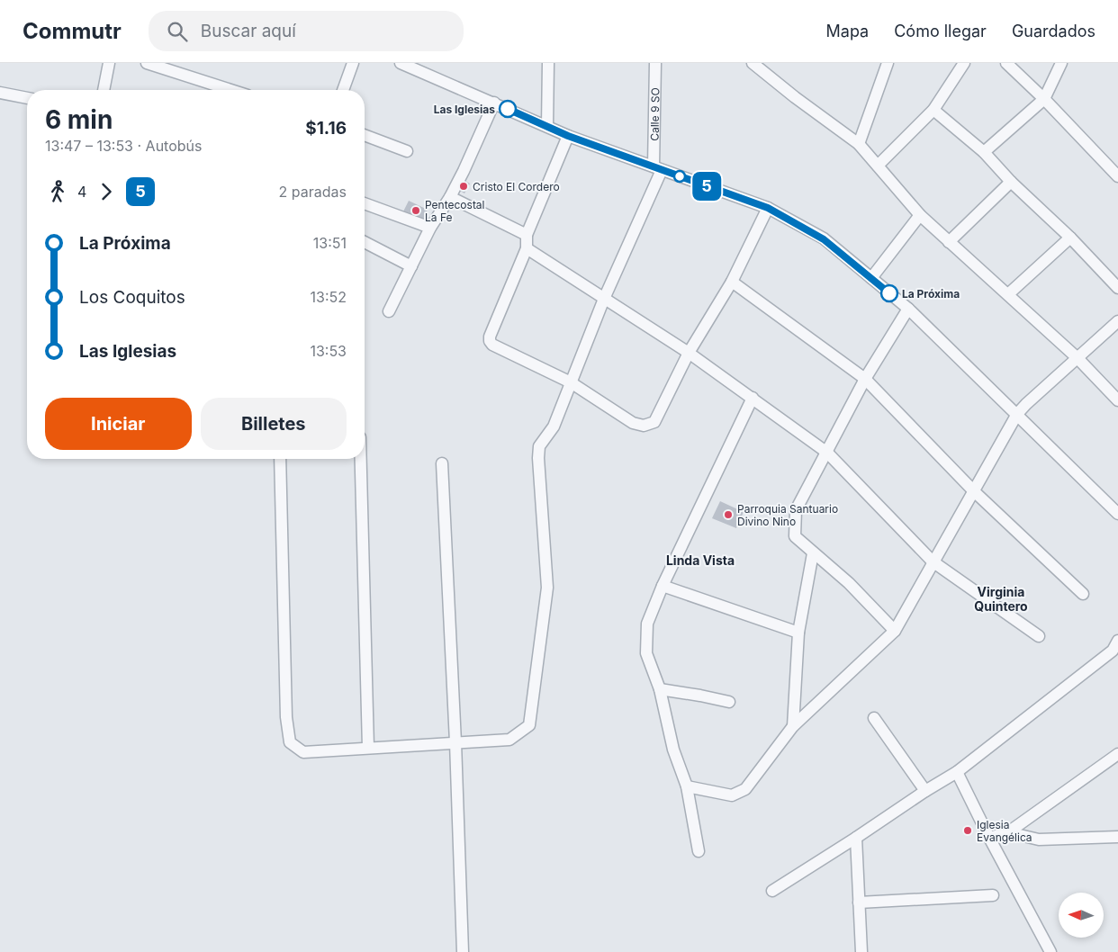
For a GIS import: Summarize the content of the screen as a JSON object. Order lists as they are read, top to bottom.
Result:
{
  "streets": {
    "street": ["Calle 9 SO"]
  },
  "districts": ["Linda Vista", "Virginia Quintero"],
  "places": [
    "Las Iglesias",
    "Cristo El Cordero",
    "Pentecostal La Fe",
    "La Próxima",
    "Parroquia Santuario Divino Nino",
    "Iglesia Evangélica"
  ],
  "lines": ["bus line 5"],
  "north": "left",
  "page": {
    "header": "Commutr",
    "search": "Buscar aquí",
    "nav": ["Mapa", "Cómo llegar", "Guardados"],
    "on_map": "5",
    "heading": ["6 min", "13:47 – 13:53 · Autobús", "$1.16"],
    "legs": ["4", "5", "2 paradas"],
    "list": [
      {
        "name": "La Próxima",
        "value": "13:51"
      },
      {
        "name": "Los Coquitos",
        "value": "13:52"
      },
      {
        "name": "Las Iglesias",
        "value": "13:53"
      }
    ],
    "buttons": ["Iniciar", "Billetes"]
  }
}
